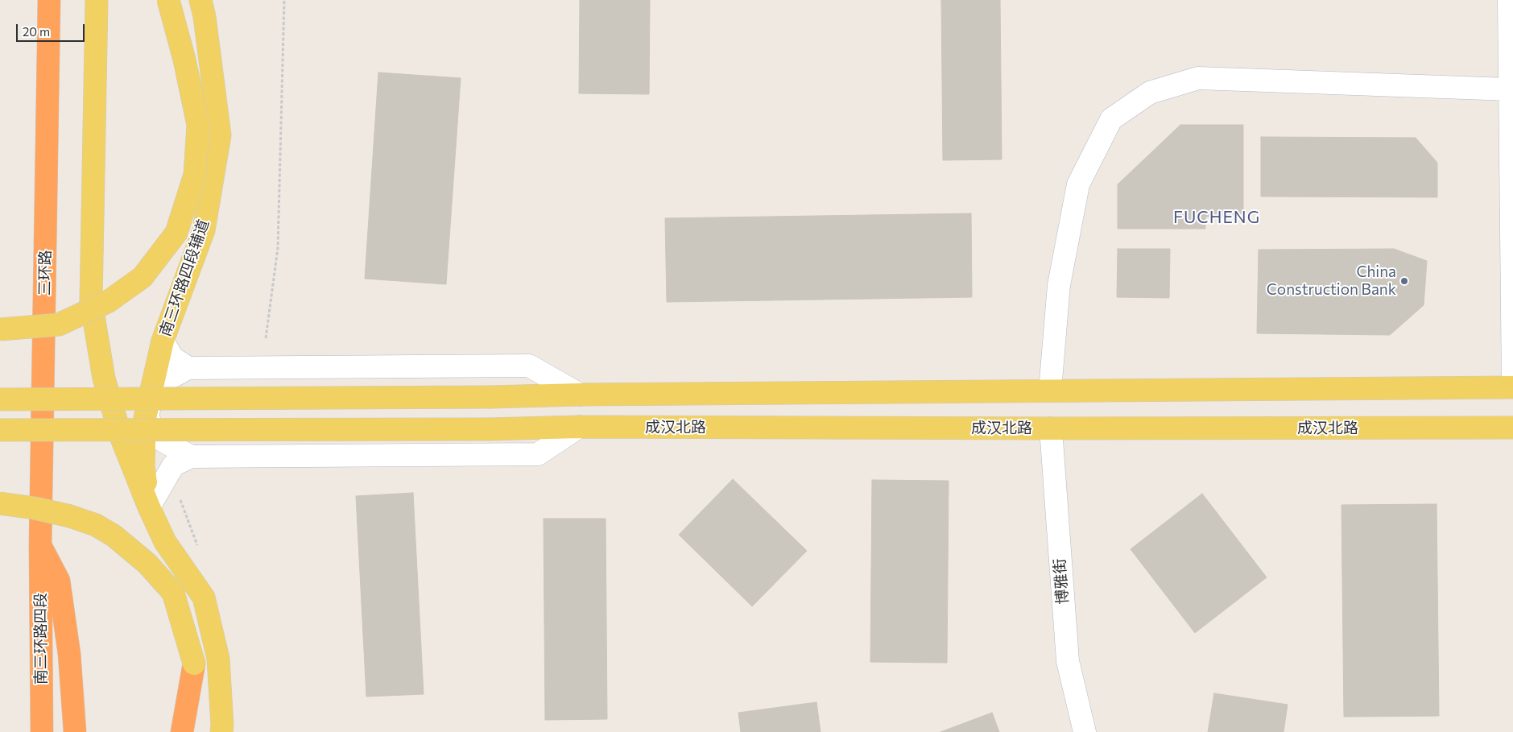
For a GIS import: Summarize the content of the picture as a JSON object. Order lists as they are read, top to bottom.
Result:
{
  "streets": {
    "highway": ["三环路", "南三环路四段"],
    "main road": ["南三环路四段辅道", "成汉北路"],
    "street": ["博雅街"]
  },
  "crossings": [
    ["三环路", "南三环路四段"],
    ["成汉北路", "博雅街"]
  ],
  "districts": ["FUCHENG"],
  "places": ["China Construction Bank"],
  "scale_bar": "20 m"
}
